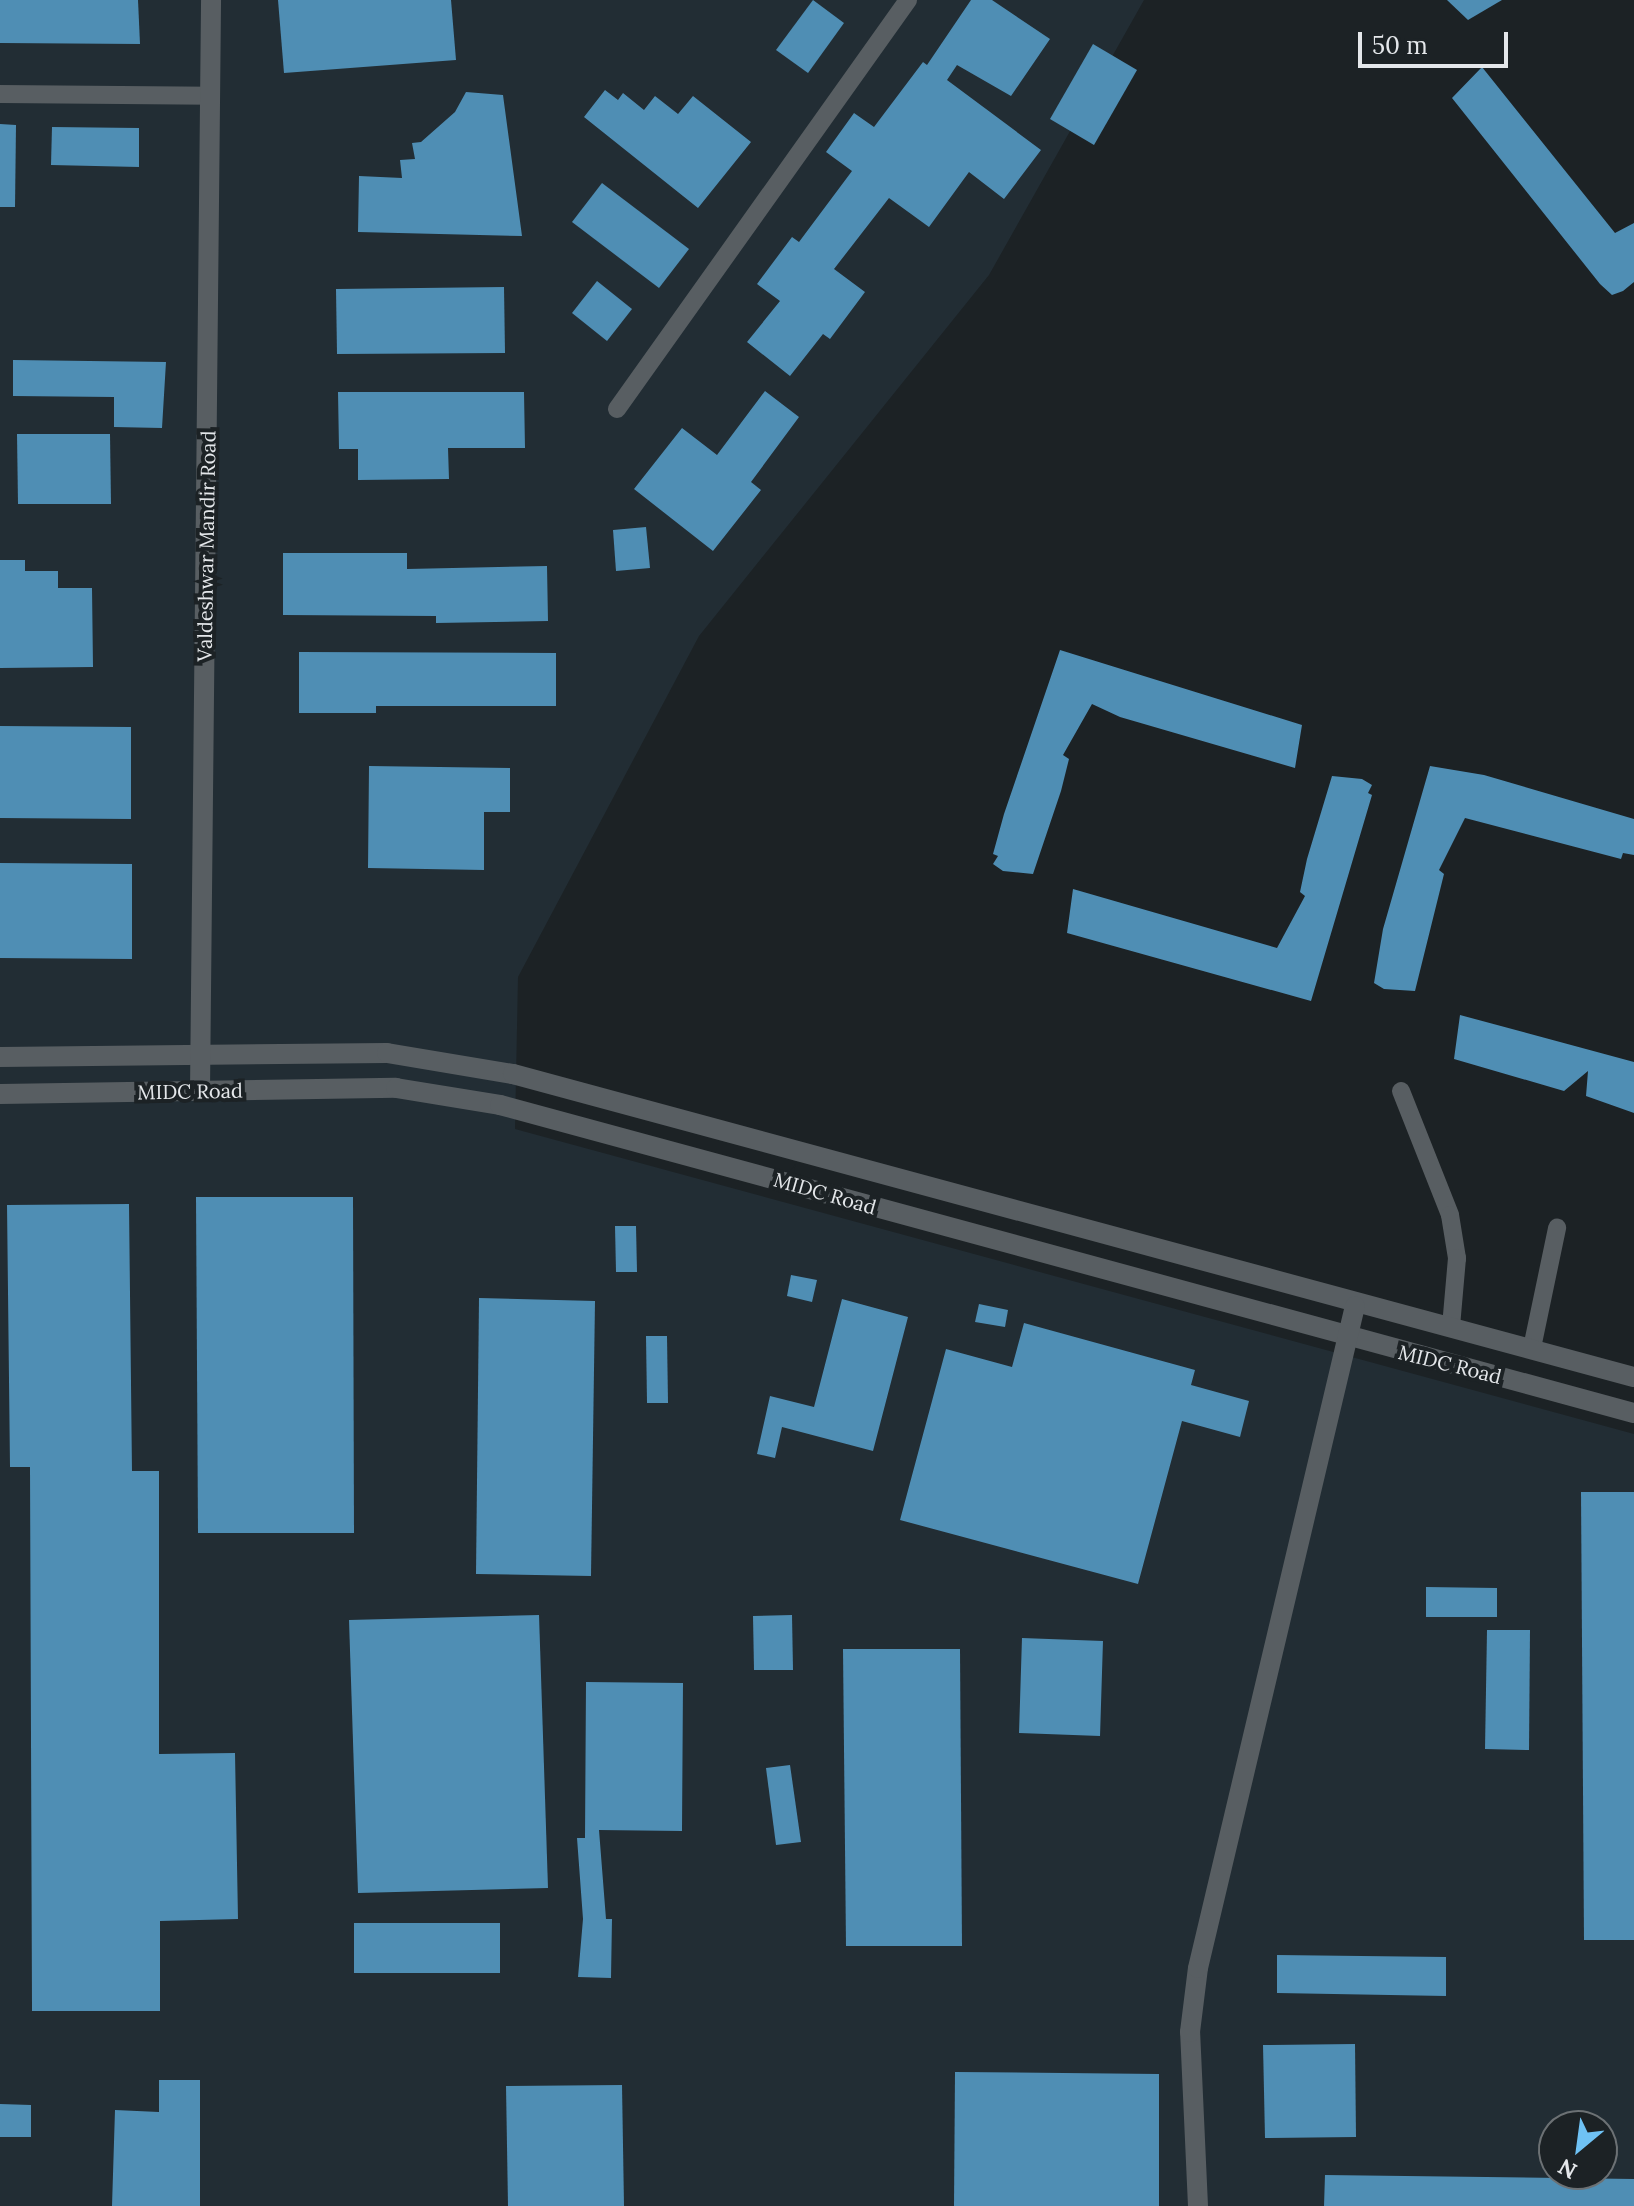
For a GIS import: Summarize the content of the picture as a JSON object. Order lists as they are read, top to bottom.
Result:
{
  "streets": {
    "main road": ["Valdeshwar Mandir Road", "MIDC Road"]
  },
  "crossings": [
    ["Valdeshwar Mandir Road", "MIDC Road"]
  ],
  "scale_bar": "50 m",
  "north": "bottom left"
}
